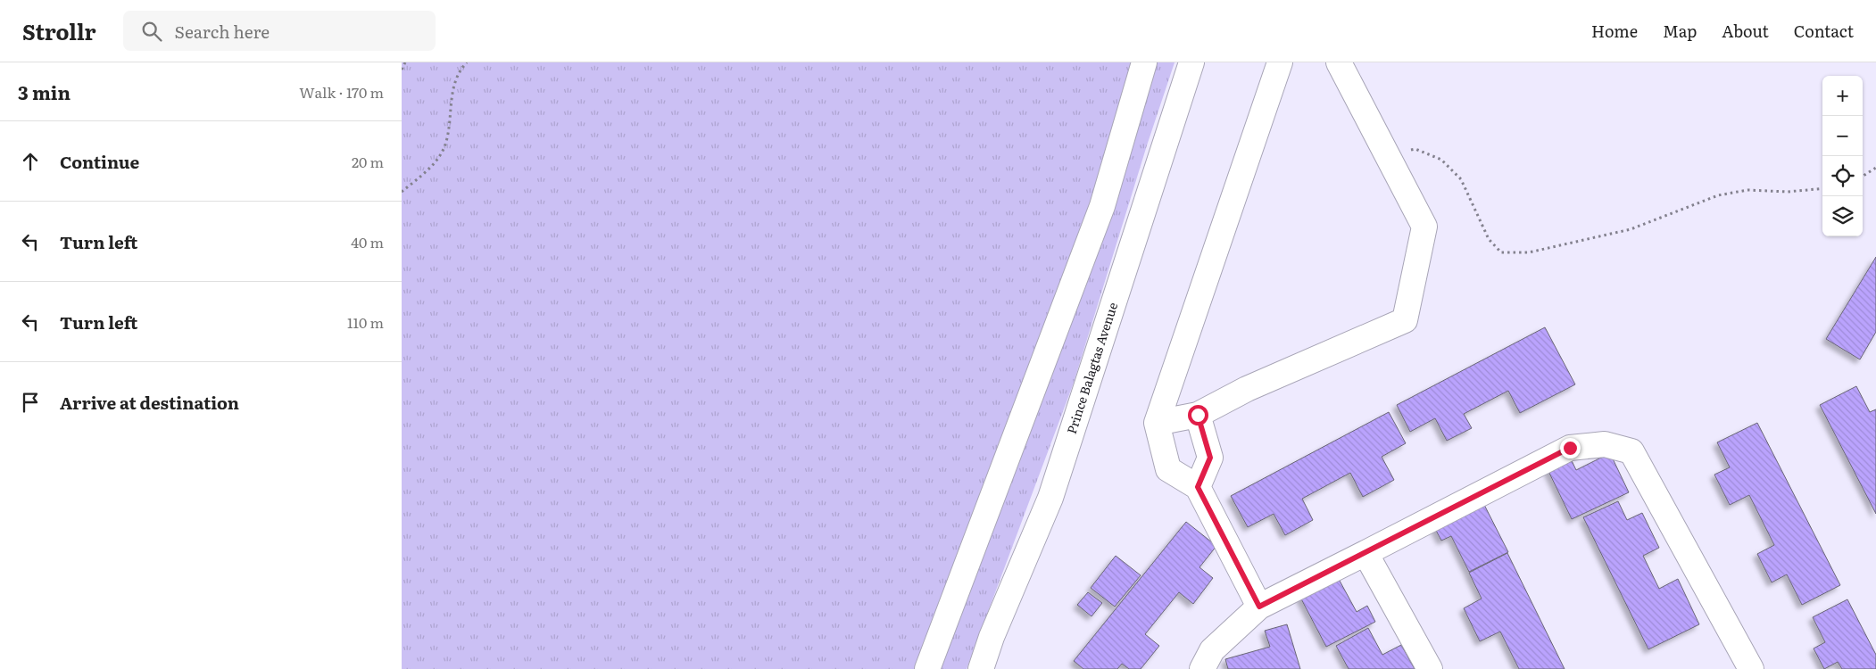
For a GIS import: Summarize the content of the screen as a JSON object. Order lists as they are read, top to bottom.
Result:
{
  "streets": {
    "street": ["Prince Balagtas Avenue"]
  },
  "page": {
    "header": "Strollr",
    "search": "Search here",
    "nav": [
      "Home",
      "Map",
      "About",
      "Contact"
    ],
    "heading": ["3 min", "Walk · 170 m"],
    "map_buttons": ["+", "−"],
    "list": [
      ["Continue", "20 m"],
      ["Turn left", "40 m"],
      ["Turn left", "110 m"],
      "Arrive at destination"
    ]
  }
}
